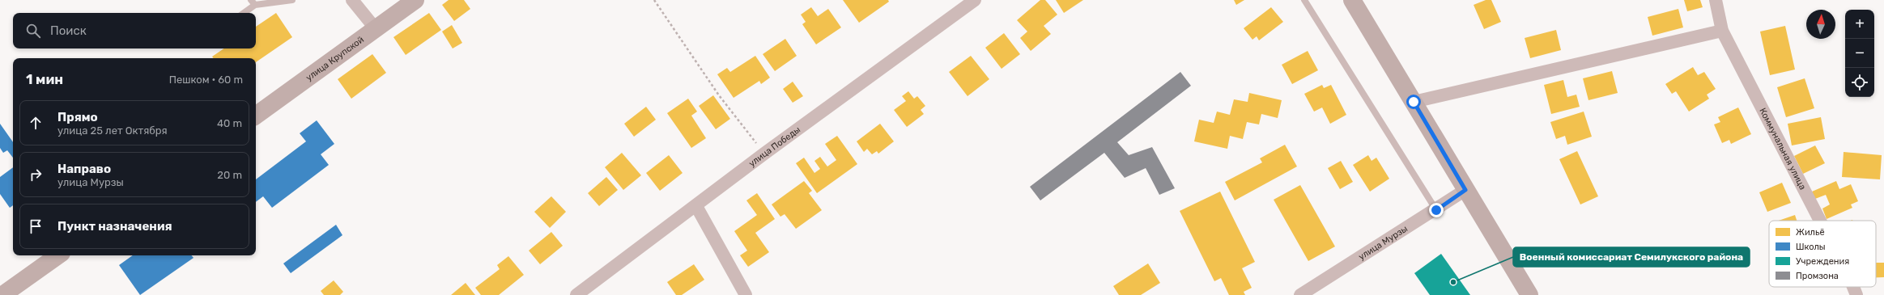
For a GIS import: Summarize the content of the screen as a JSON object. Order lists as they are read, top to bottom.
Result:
{
  "streets": {
    "street": [
      "улица Крупской",
      "улица Победы",
      "Коммунальная улица",
      "улица Мурзы"
    ]
  },
  "places": ["Военный комиссариат Семилукского района"],
  "legend": [
    "Жильё",
    "Школы",
    "Учреждения",
    "Промзона"
  ],
  "north": "top",
  "page": {
    "map_buttons": ["+", "−"],
    "search": "Поиск",
    "heading": ["1 мин", "Пешком · 60 m"],
    "list": [
      ["Прямо", "улица 25 лет Октября", "40 m"],
      ["Направо", "улица Мурзы", "20 m"],
      "Пункт назначения"
    ]
  }
}
